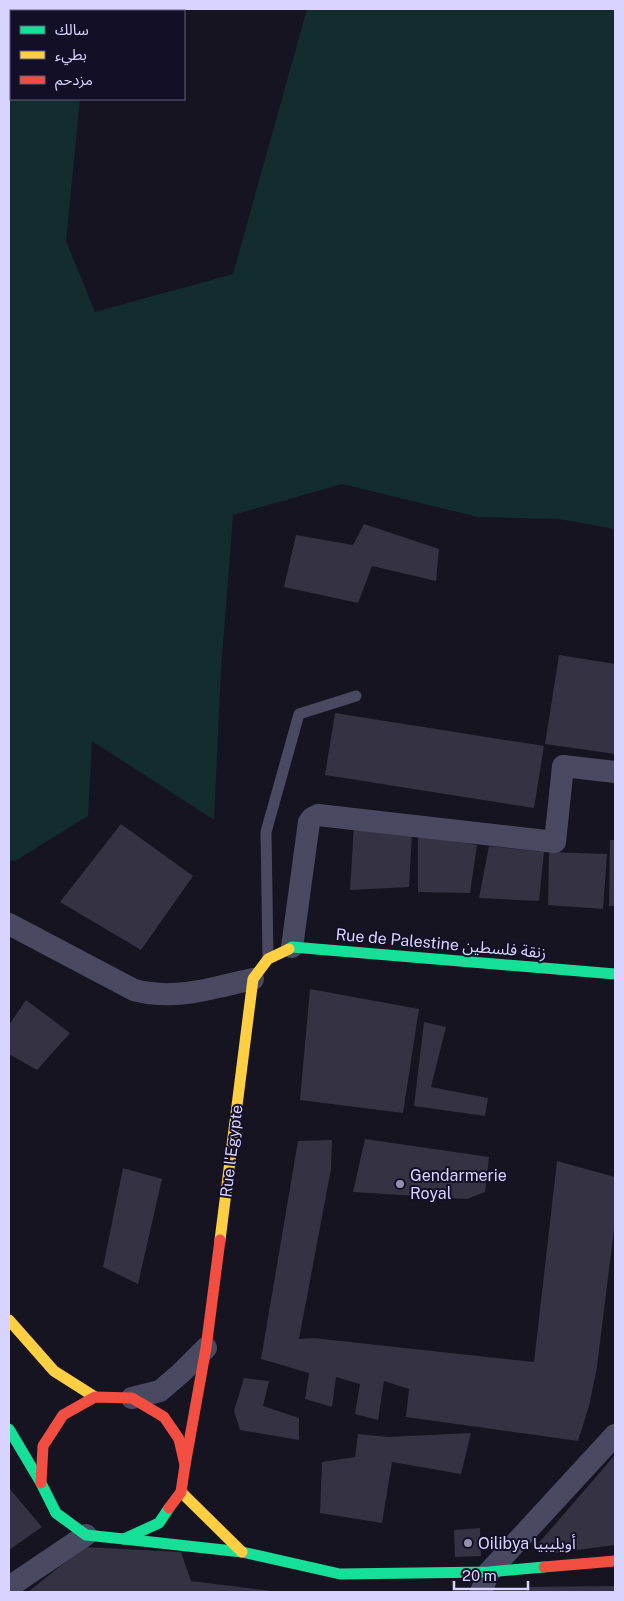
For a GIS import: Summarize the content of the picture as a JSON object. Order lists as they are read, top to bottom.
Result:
{
  "streets": {
    "street": ["Rue de Palestine زنقة فلسطين", "Rue l'Egypte"]
  },
  "places": ["Gendarmerie Royal", "Oilibya أويليبيا"],
  "legend": ["سالك", "بطيء", "مزدحم"],
  "scale_bar": "20 m"
}
